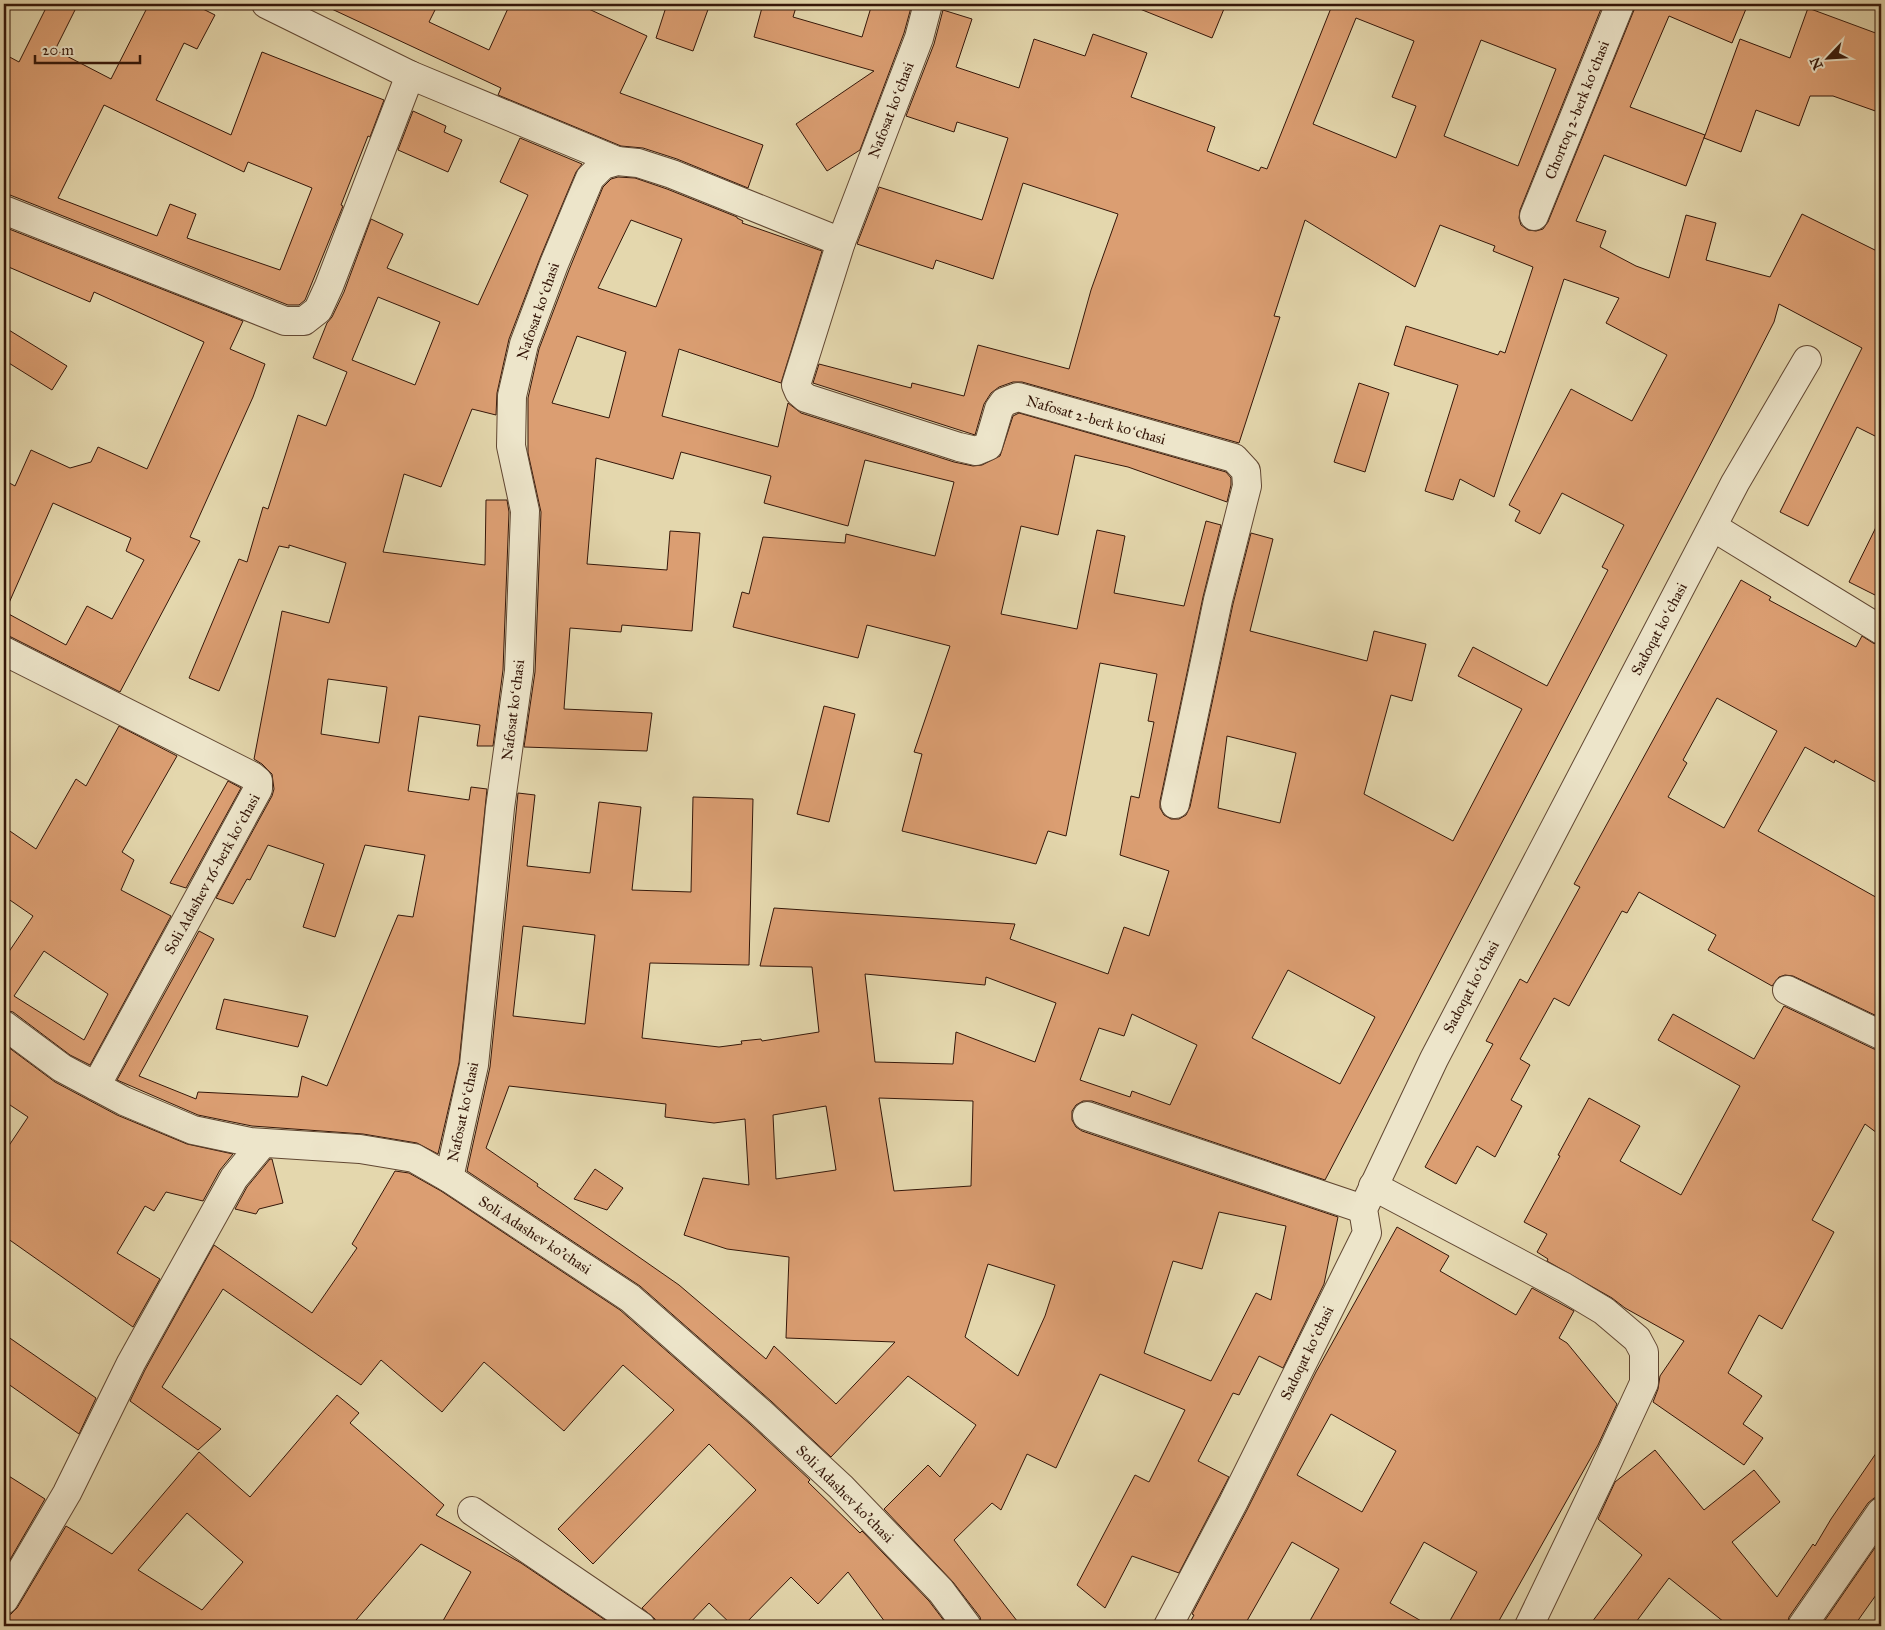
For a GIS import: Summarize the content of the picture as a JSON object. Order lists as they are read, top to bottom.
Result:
{
  "streets": {
    "street": [
      "Nafosat koʻchasi",
      "Chortoq 2-berk koʻchasi",
      "Nafosat 2-berk koʻchasi",
      "Sadoqat koʻchasi",
      "Soli Adashev 16-berk koʻchasi",
      "Soli Adashev ko'chasi"
    ]
  },
  "crossings": [
    ["Nafosat koʻchasi", "Nafosat 2-berk koʻchasi"],
    ["Nafosat koʻchasi", "Soli Adashev ko'chasi"],
    ["Soli Adashev 16-berk koʻchasi", "Soli Adashev ko'chasi"]
  ],
  "scale_bar": "20 m",
  "north": "bottom left"
}
